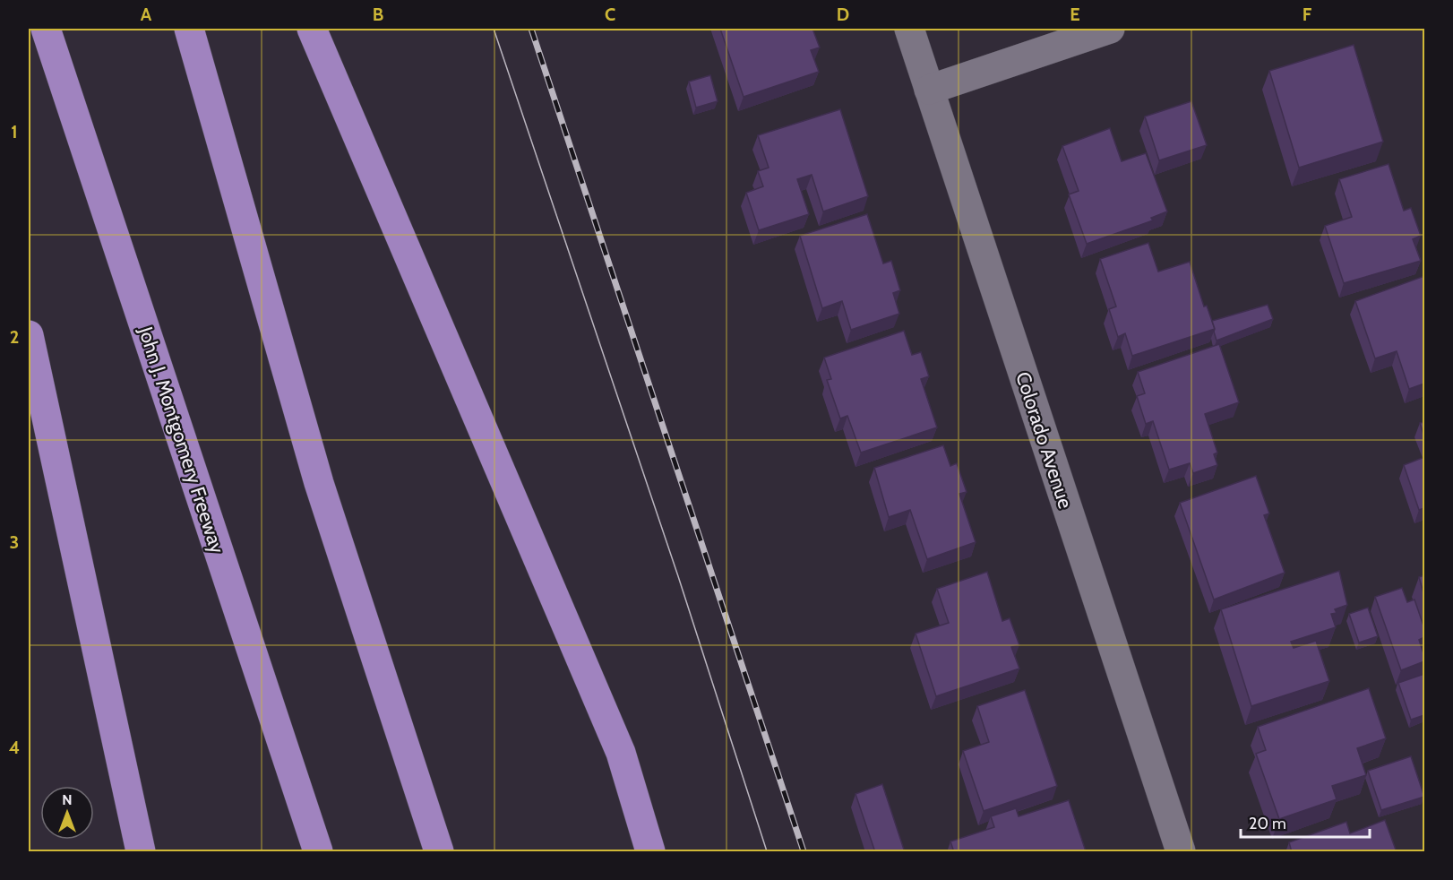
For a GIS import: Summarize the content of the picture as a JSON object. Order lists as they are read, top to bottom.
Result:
{
  "streets": {
    "highway": ["John J. Montgomery Freeway"],
    "street": ["Colorado Avenue"]
  },
  "scale_bar": "20 m",
  "north": "top",
  "grid": {
    "columns": [
      "A",
      "B",
      "C",
      "D",
      "E",
      "F"
    ],
    "rows": [
      "1",
      "2",
      "3",
      "4"
    ]
  }
}
